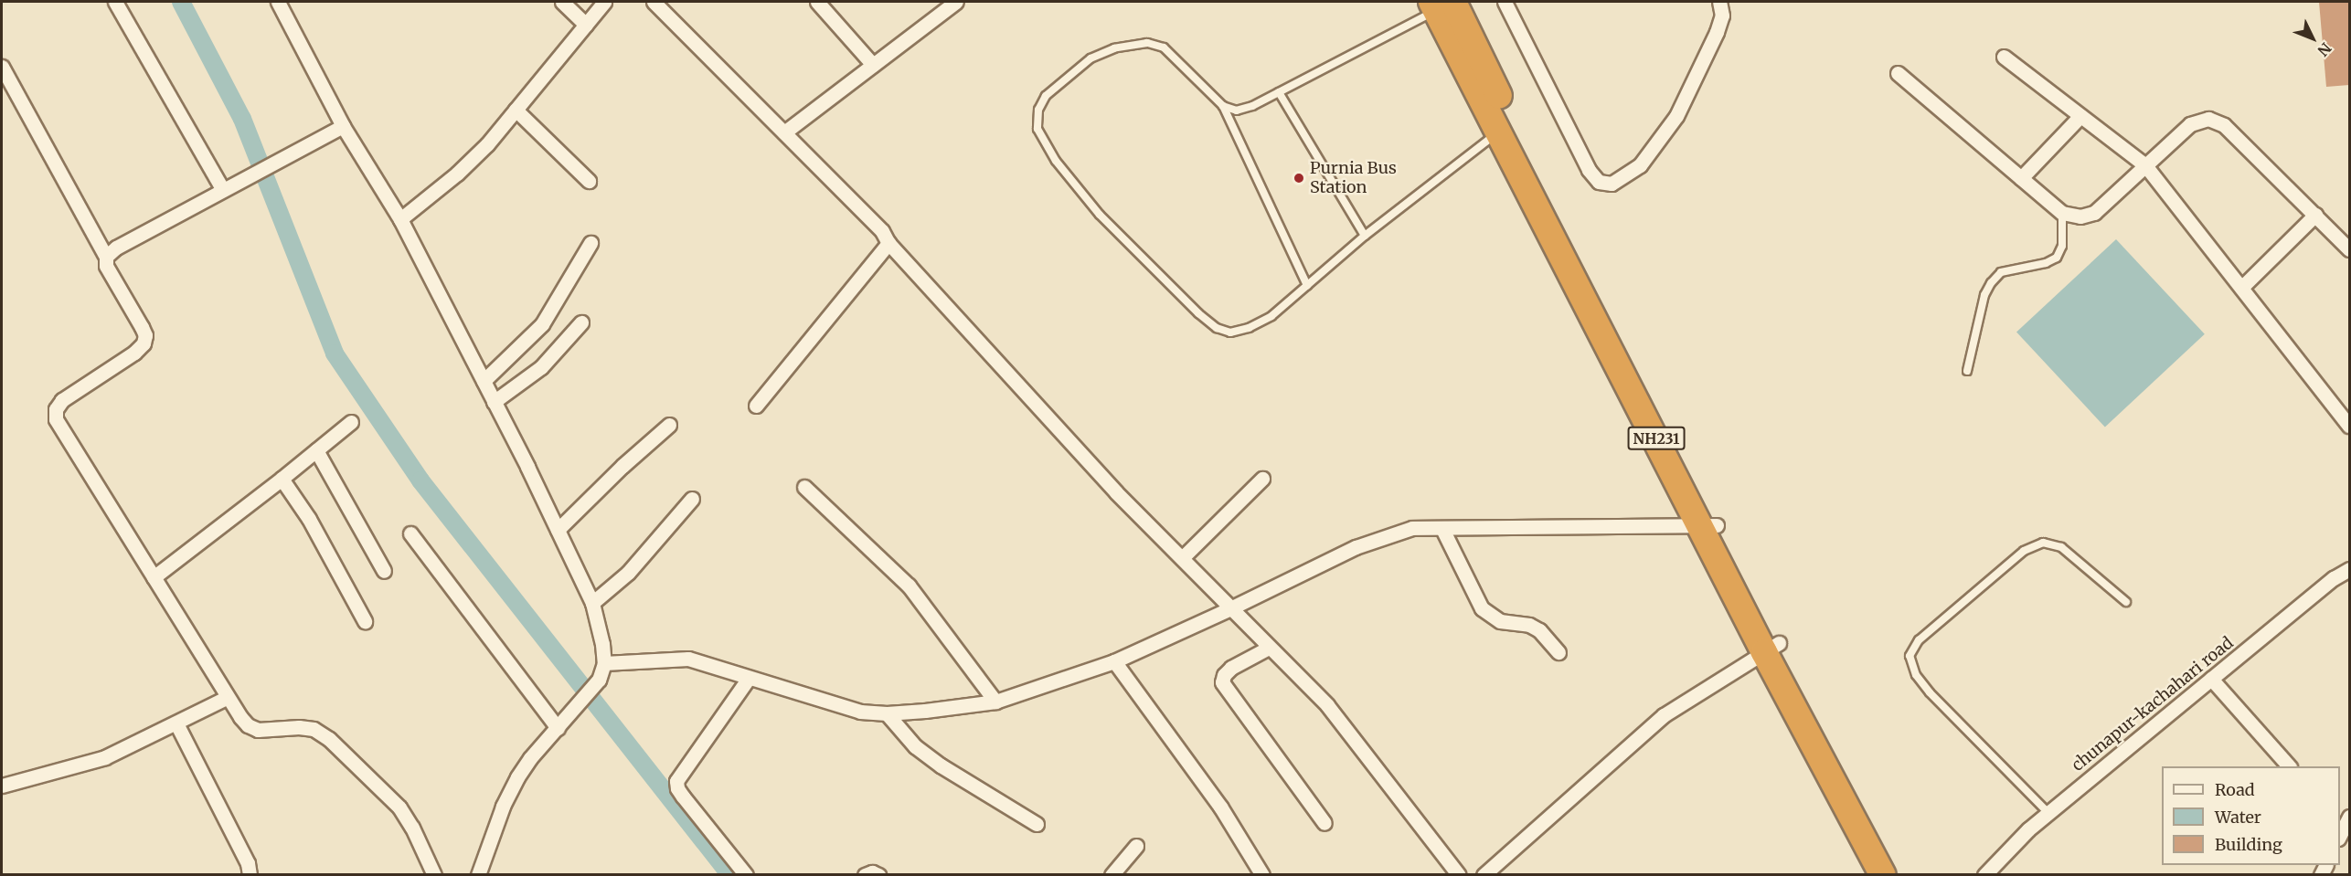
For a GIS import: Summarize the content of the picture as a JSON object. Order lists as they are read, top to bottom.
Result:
{
  "streets": {
    "highway": ["NH231"],
    "street": ["chunapur-kachahari road"]
  },
  "places": ["Purnia Bus Station"],
  "legend": ["Road", "Water", "Building"],
  "north": "bottom right"
}
